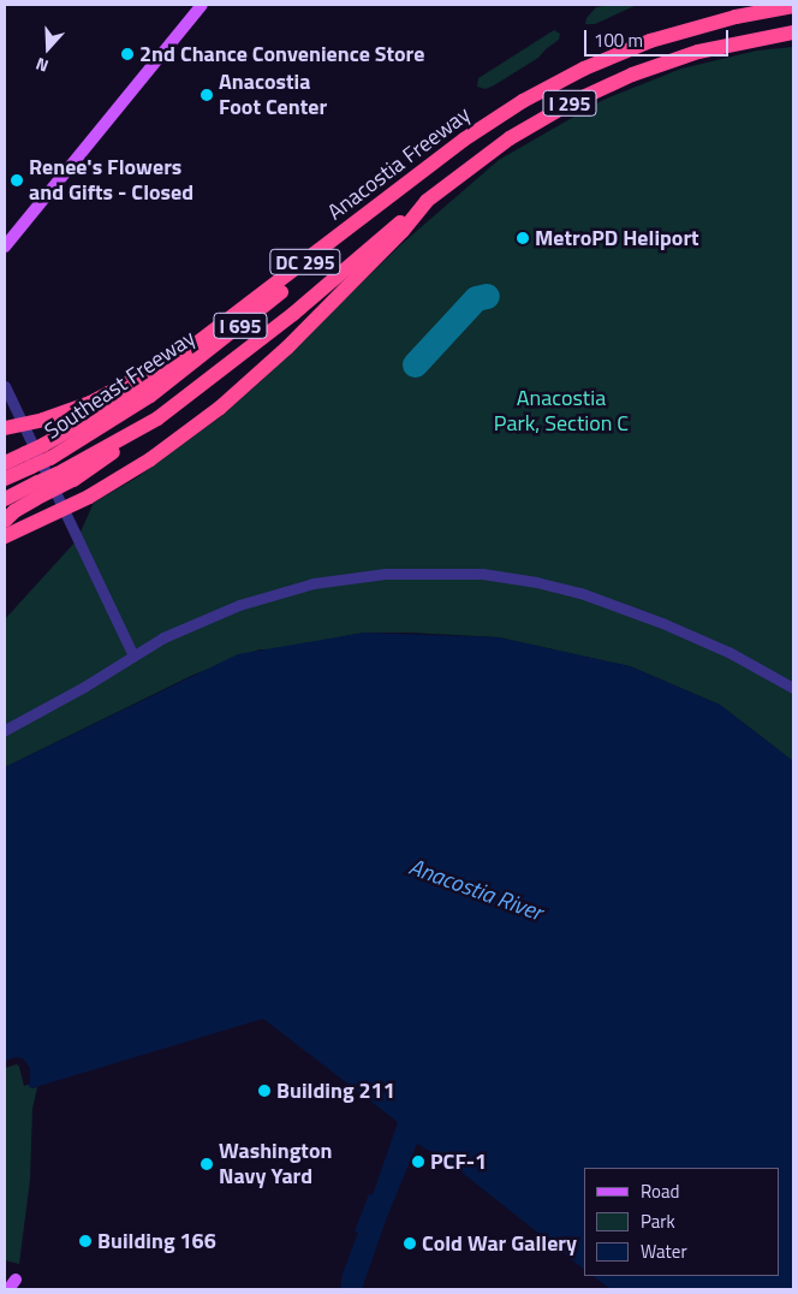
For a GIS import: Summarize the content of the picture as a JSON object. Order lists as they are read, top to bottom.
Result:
{
  "streets": {
    "highway": [
      "I 295",
      "Anacostia Freeway",
      "DC 295",
      "I 695",
      "Southeast Freeway"
    ]
  },
  "crossings": [
    ["Anacostia Freeway", "Southeast Freeway"]
  ],
  "water": ["Anacostia River"],
  "parks": ["Anacostia Park, Section C"],
  "places": [
    "2nd Chance Convenience Store",
    "Anacostia Foot Center",
    "Renee's Flowers and Gifts - Closed",
    "MetroPD Heliport",
    "Building 211",
    "PCF-1",
    "Washington Navy Yard",
    "Building 166",
    "Cold War Gallery"
  ],
  "legend": ["Road", "Park", "Water"],
  "scale_bar": "100 m",
  "north": "bottom"
}
